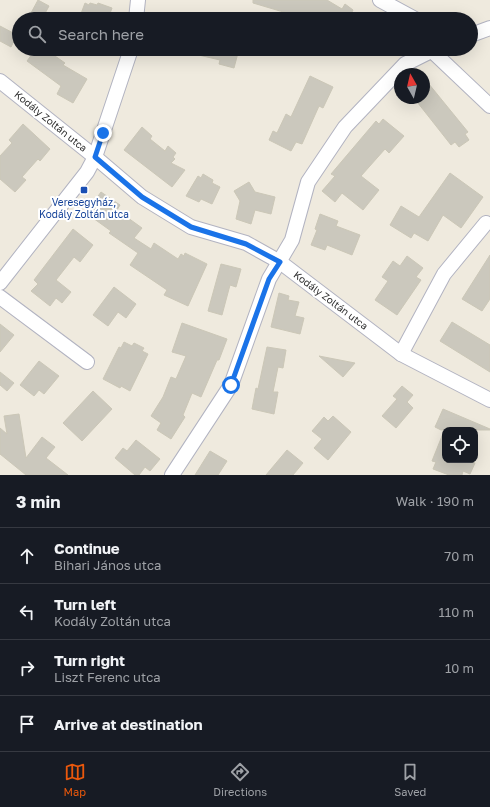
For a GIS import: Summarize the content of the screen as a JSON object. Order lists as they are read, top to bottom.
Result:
{
  "streets": {
    "street": ["Kodály Zoltán utca"]
  },
  "places": {
    "transit": ["Veresegyház, Kodály Zoltán utca"]
  },
  "north": "top",
  "page": {
    "search": "Search here",
    "heading": ["3 min", "Walk · 190 m"],
    "list": [
      ["Continue", "Bihari János utca", "70 m"],
      ["Turn left", "Kodály Zoltán utca", "110 m"],
      ["Turn right", "Liszt Ferenc utca", "10 m"],
      "Arrive at destination"
    ],
    "nav": ["Map", "Directions", "Saved"]
  }
}
